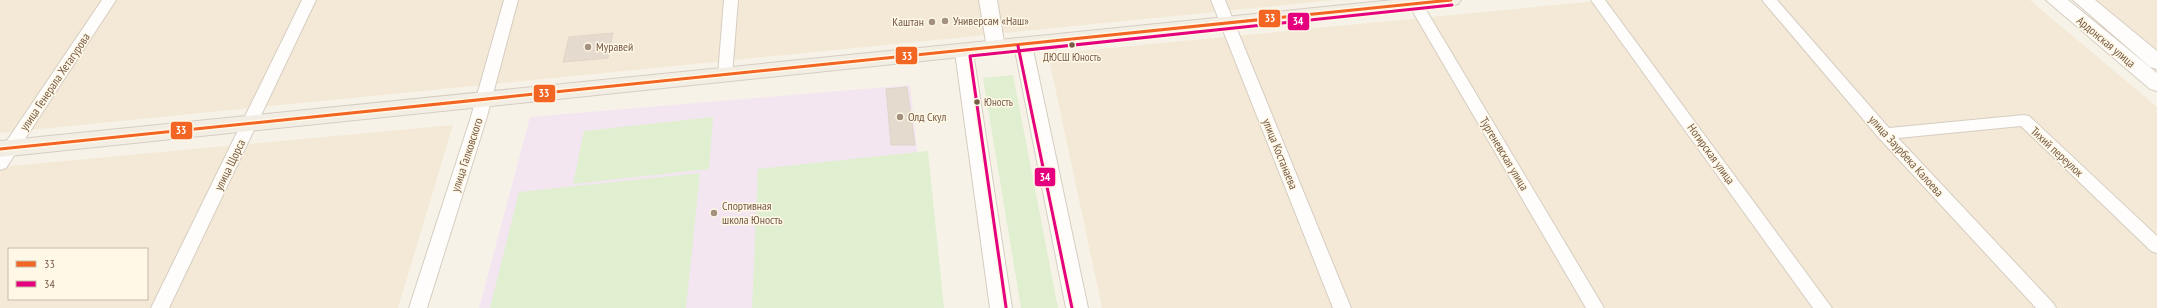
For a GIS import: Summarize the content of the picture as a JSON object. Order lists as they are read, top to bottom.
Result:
{
  "streets": {
    "main road": ["Ардонская улица"],
    "street": [
      "улица Генерала Хетагурова",
      "Тихий переулок",
      "улица Костанаева",
      "Тургеневская улица",
      "Ногирская улица",
      "улица Галковского",
      "улица Заурбека Калоева",
      "улица Щорса"
    ]
  },
  "crossings": [
    ["Тихий переулок", "улица Заурбека Калоева"]
  ],
  "places": [
    "Универсам «Наш»",
    "Каштан",
    "ДЮСШ Юность",
    "Муравей",
    "Юность",
    "Олд Скул",
    "Спортивная школа Юность"
  ],
  "lines": ["transit line 33", "transit line 34"],
  "legend": ["33", "34"]
}
